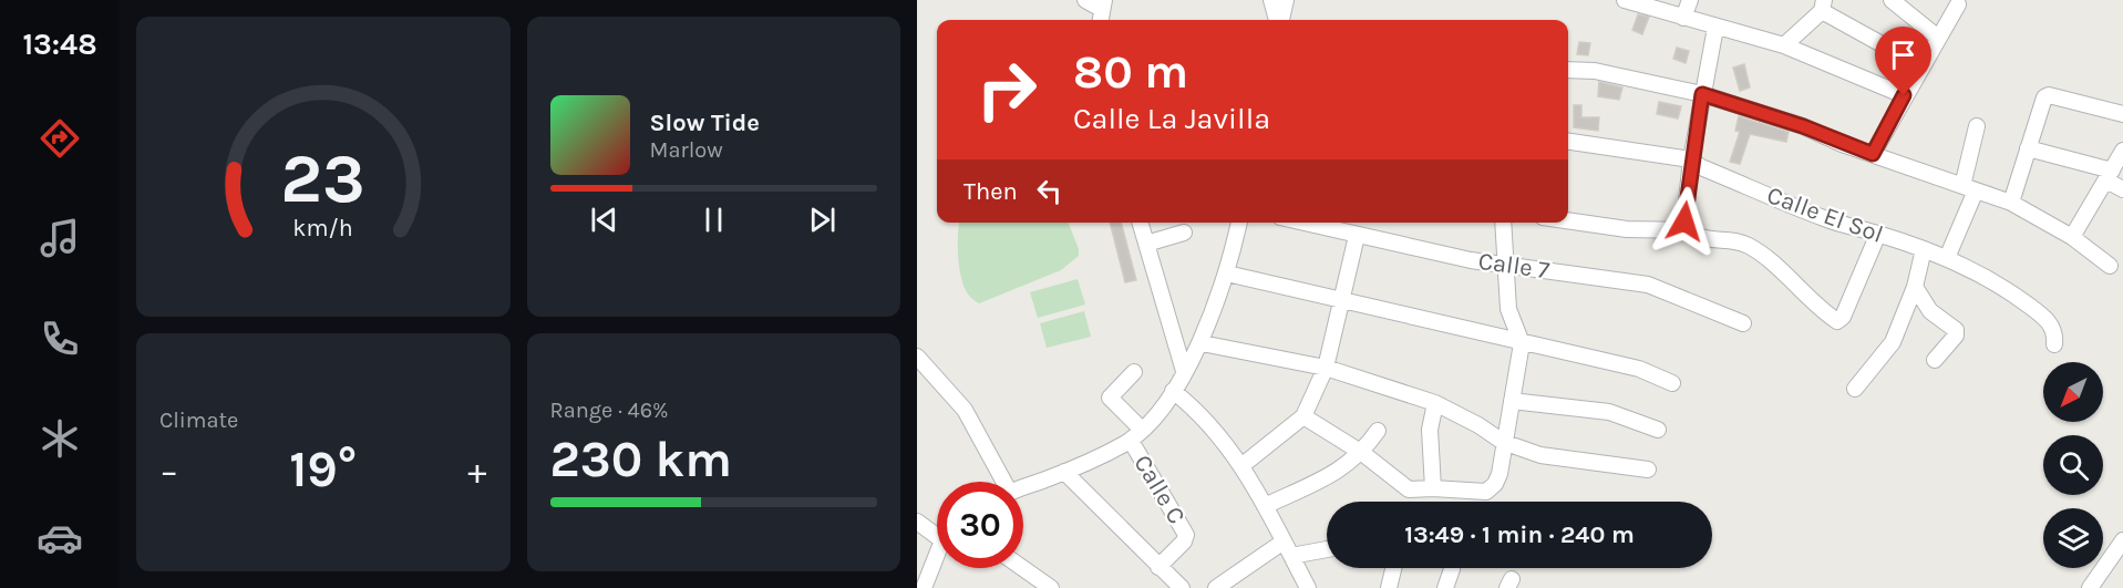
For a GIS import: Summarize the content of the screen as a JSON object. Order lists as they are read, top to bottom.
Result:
{
  "streets": {
    "street": ["Calle El Sol", "Calle 7", "Calle C"]
  },
  "north": "bottom left",
  "page": {
    "tabs": "13:48",
    "turn": ["80 m", "Calle La Javilla"],
    "song": ["Slow Tide", "Marlow"],
    "then": "Then",
    "tile": [
      "Climate",
      ["Range · 46%", "230 km"]
    ],
    "heat": ["−", "19°", "+"],
    "limit": "30",
    "trip": "13:49 · 1 min · 240 m",
    "gauge": ["23", "km/h"]
  }
}
